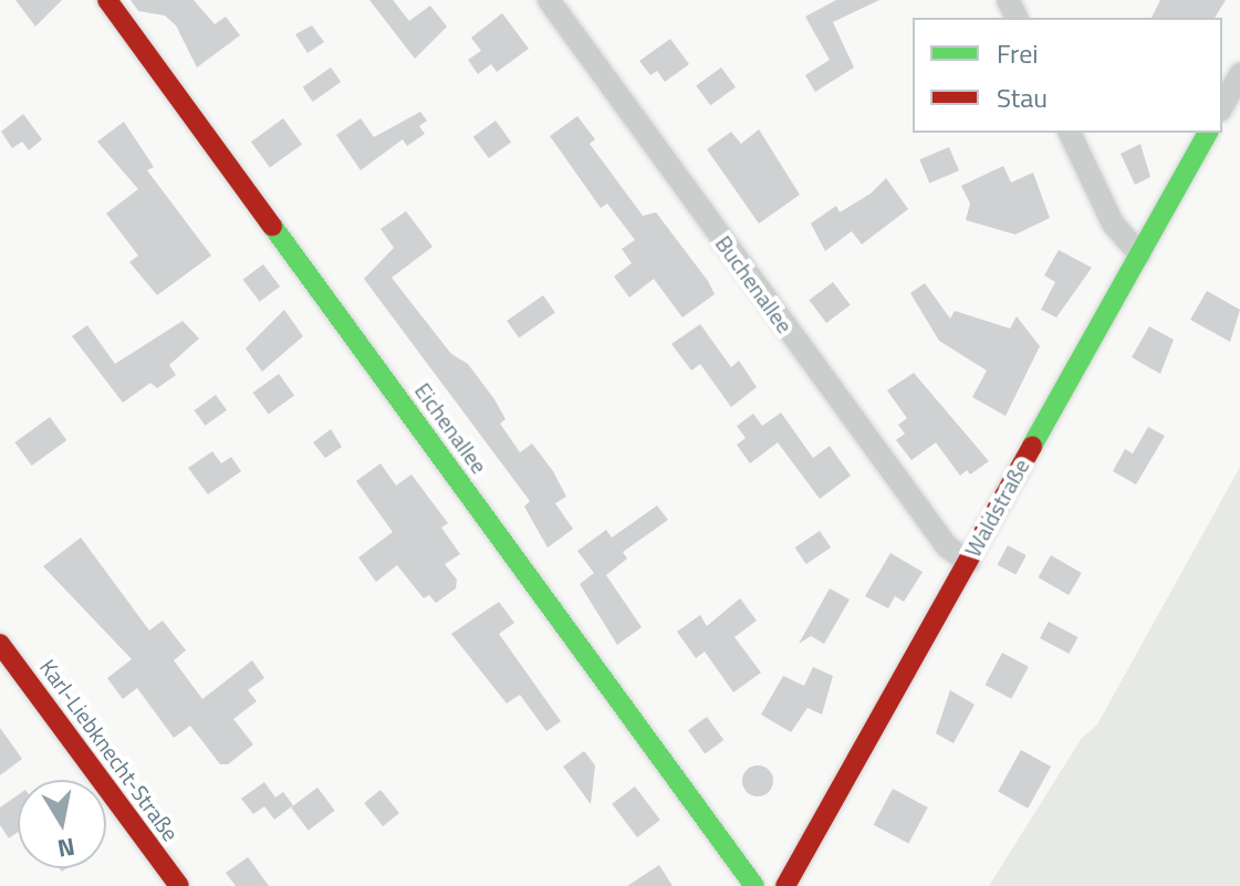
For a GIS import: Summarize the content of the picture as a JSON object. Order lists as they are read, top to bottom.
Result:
{
  "streets": {
    "street": [
      "Buchenallee",
      "Eichenallee",
      "Waldstraße",
      "Karl-Liebknecht-Straße"
    ]
  },
  "crossings": [
    ["Buchenallee", "Waldstraße"]
  ],
  "legend": ["Frei", "Stau"],
  "north": "bottom"
}
